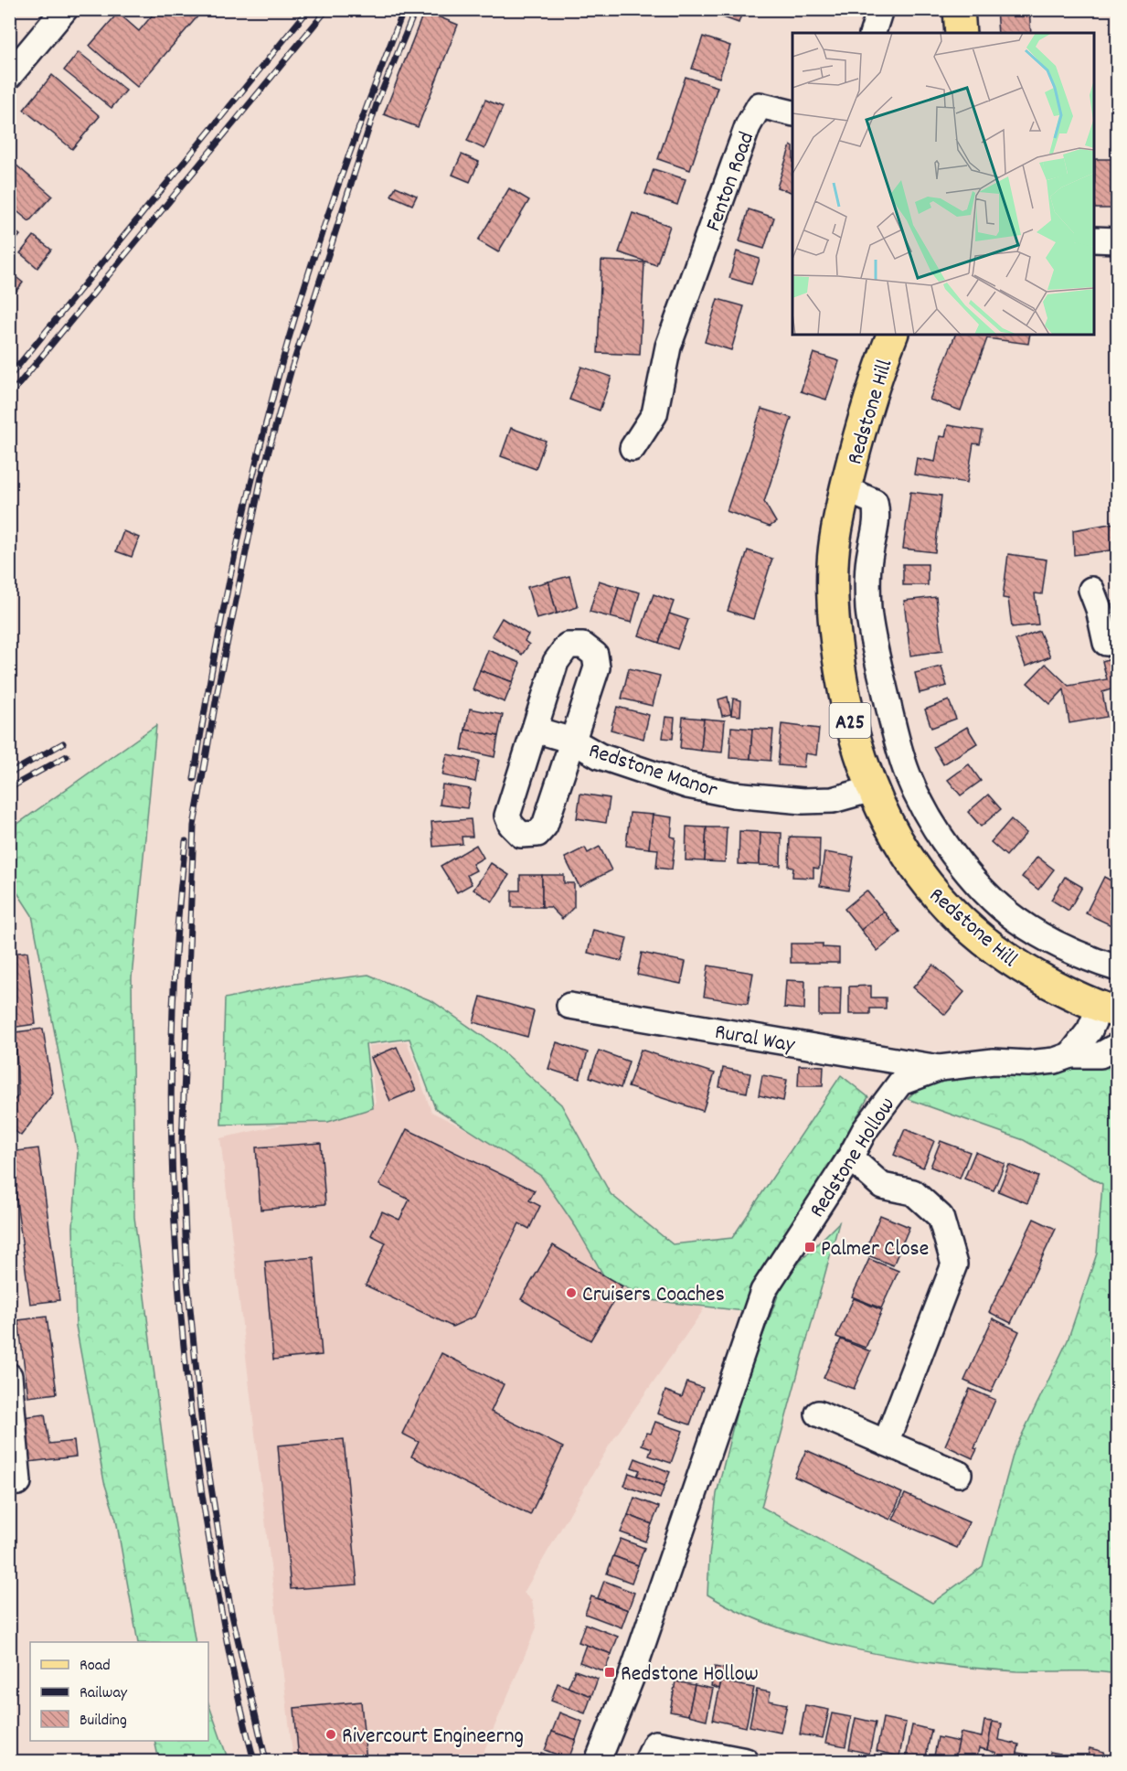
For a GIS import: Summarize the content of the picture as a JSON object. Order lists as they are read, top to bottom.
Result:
{
  "streets": {
    "main road": ["Redstone Hill", "A25"],
    "street": [
      "Fenton Road",
      "Redstone Manor",
      "Rural Way",
      "Redstone Hollow"
    ]
  },
  "crossings": [
    ["Redstone Hill", "Redstone Manor"],
    ["Rural Way", "Redstone Hollow"]
  ],
  "places": {
    "transit": ["Palmer Close", "Redstone Hollow"],
    "other": ["Cruisers Coaches", "Rivercourt Engineerng"]
  },
  "legend": ["Road", "Railway", "Building"]
}
